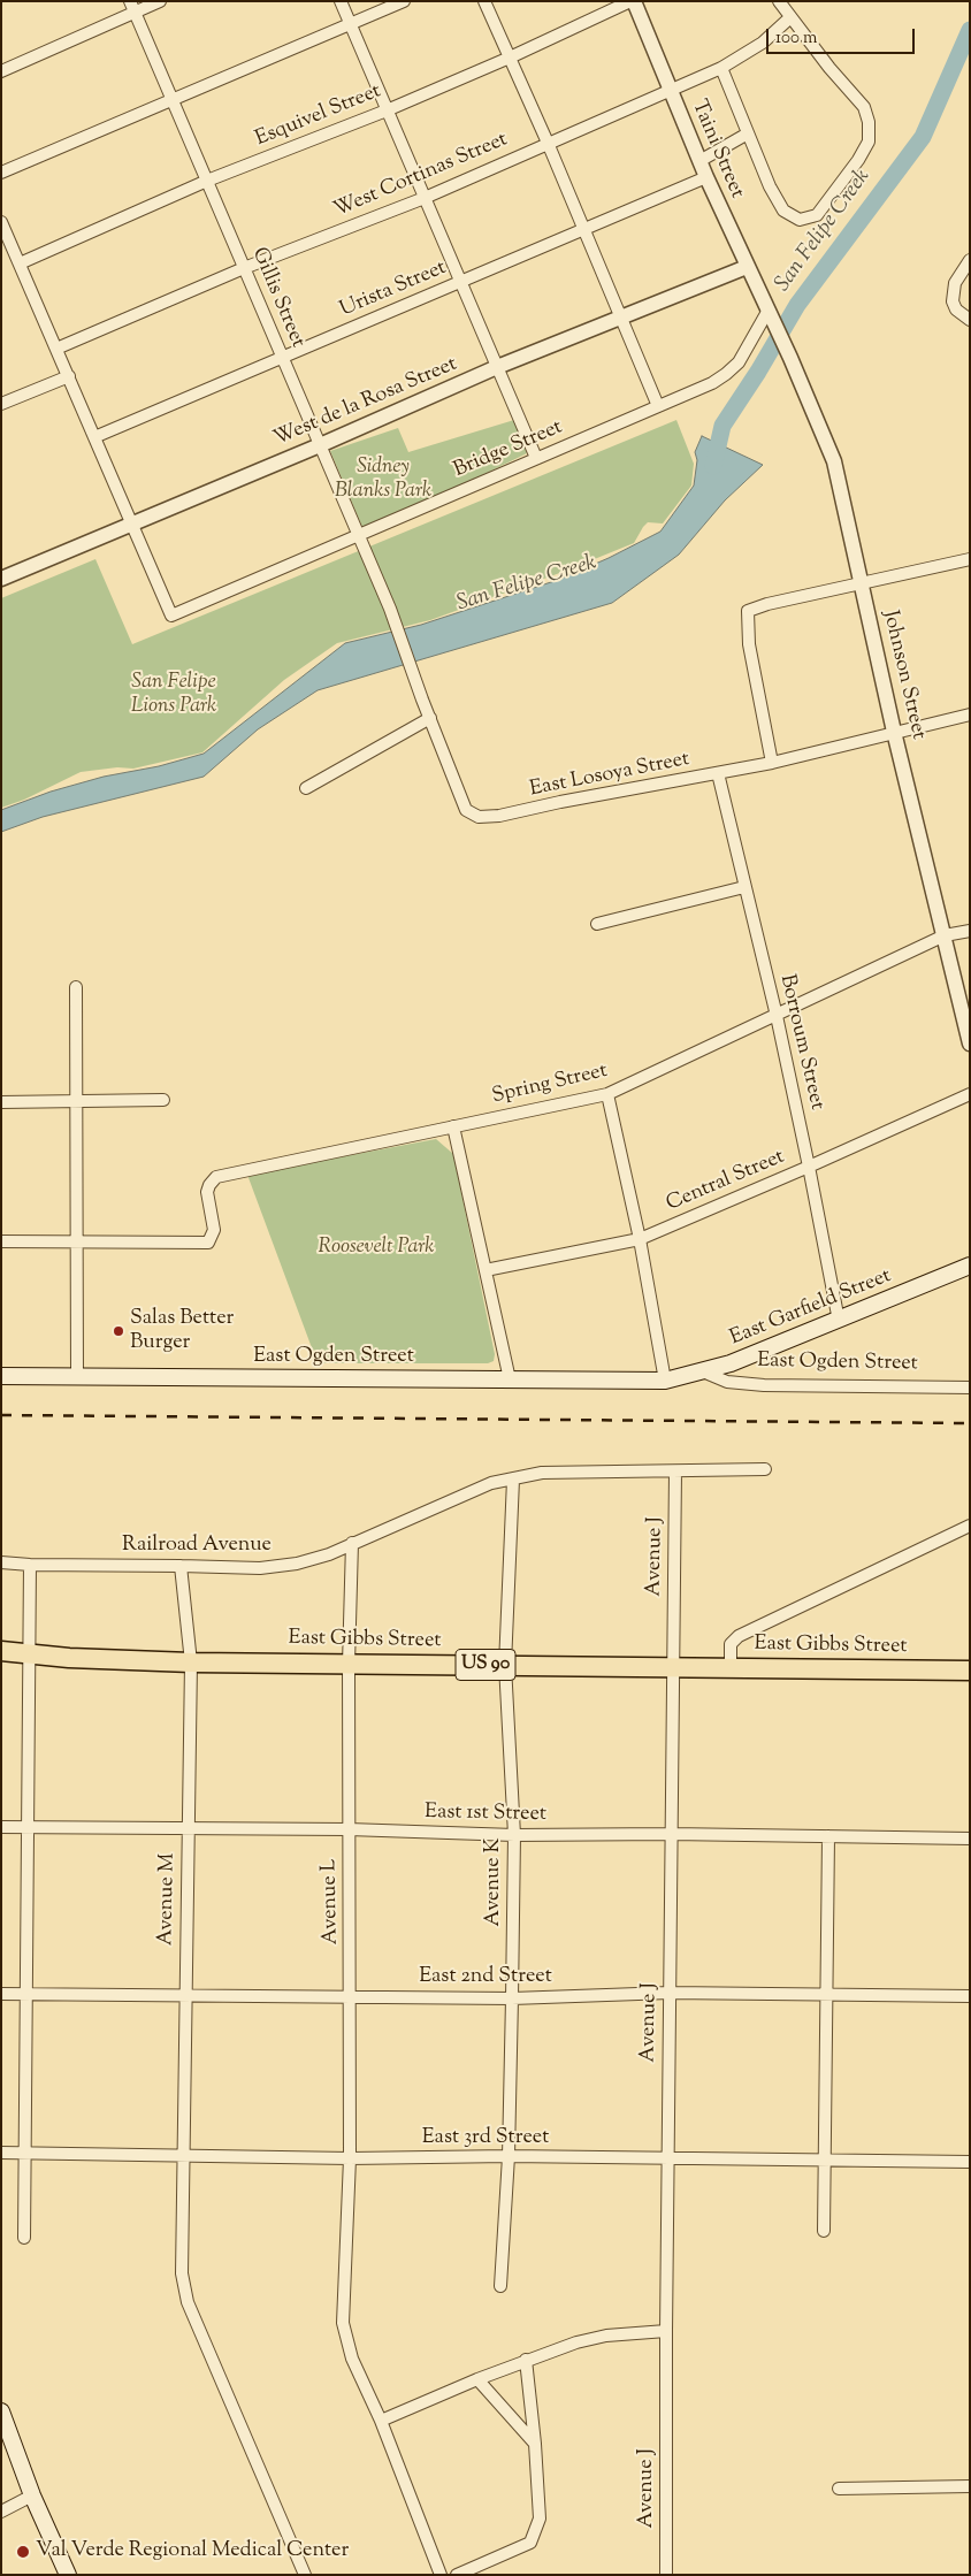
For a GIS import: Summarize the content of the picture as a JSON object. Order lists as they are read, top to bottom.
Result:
{
  "streets": {
    "highway": ["East Gibbs Street", "US 90"],
    "main road": ["East Garfield Street", "East Ogden Street"],
    "street": [
      "Esquivel Street",
      "Taini Street",
      "West Cortinas Street",
      "Urista Street",
      "Gillis Street",
      "West de la Rosa Street",
      "Bridge Street",
      "Johnson Street",
      "East Losoya Street",
      "Borroum Street",
      "Spring Street",
      "Central Street",
      "Railroad Avenue",
      "Avenue J",
      "East 1st Street",
      "Avenue K",
      "Avenue M",
      "Avenue L",
      "East 2nd Street",
      "East 3rd Street"
    ]
  },
  "crossings": [
    ["Esquivel Street", "Taini Street"],
    ["Esquivel Street", "Gillis Street"],
    ["Taini Street", "West Cortinas Street"],
    ["Taini Street", "Urista Street"],
    ["Taini Street", "West de la Rosa Street"],
    ["Taini Street", "Bridge Street"],
    ["Taini Street", "Johnson Street"],
    ["West Cortinas Street", "Gillis Street"],
    ["Urista Street", "Gillis Street"],
    ["Gillis Street", "West de la Rosa Street"],
    ["Gillis Street", "Bridge Street"],
    ["Gillis Street", "East Losoya Street"],
    ["West de la Rosa Street", "Bridge Street"],
    ["Bridge Street", "Johnson Street"],
    ["Johnson Street", "East Losoya Street"],
    ["Johnson Street", "Spring Street"],
    ["East Losoya Street", "Borroum Street"],
    ["Borroum Street", "Spring Street"],
    ["Borroum Street", "Central Street"],
    ["Borroum Street", "East Garfield Street"],
    ["East Garfield Street", "East Ogden Street"],
    ["Railroad Avenue", "Avenue J"],
    ["Railroad Avenue", "Avenue K"],
    ["Railroad Avenue", "Avenue M"],
    ["Railroad Avenue", "Avenue L"],
    ["Avenue J", "East Gibbs Street"],
    ["Avenue J", "East 1st Street"],
    ["Avenue J", "East 2nd Street"],
    ["Avenue J", "East 3rd Street"],
    ["East Gibbs Street", "Avenue K"],
    ["East Gibbs Street", "Avenue M"],
    ["East Gibbs Street", "Avenue L"],
    ["East 1st Street", "Avenue K"],
    ["East 1st Street", "Avenue M"],
    ["East 1st Street", "Avenue L"],
    ["Avenue K", "East 2nd Street"],
    ["Avenue K", "East 3rd Street"],
    ["Avenue M", "East 2nd Street"],
    ["Avenue M", "East 3rd Street"],
    ["Avenue L", "East 2nd Street"],
    ["Avenue L", "East 3rd Street"]
  ],
  "water": ["San Felipe Creek"],
  "parks": ["Sidney Blanks Park", "San Felipe Lions Park", "Roosevelt Park"],
  "places": ["Salas Better Burger", "Val Verde Regional Medical Center"],
  "scale_bar": "100 m"
}
